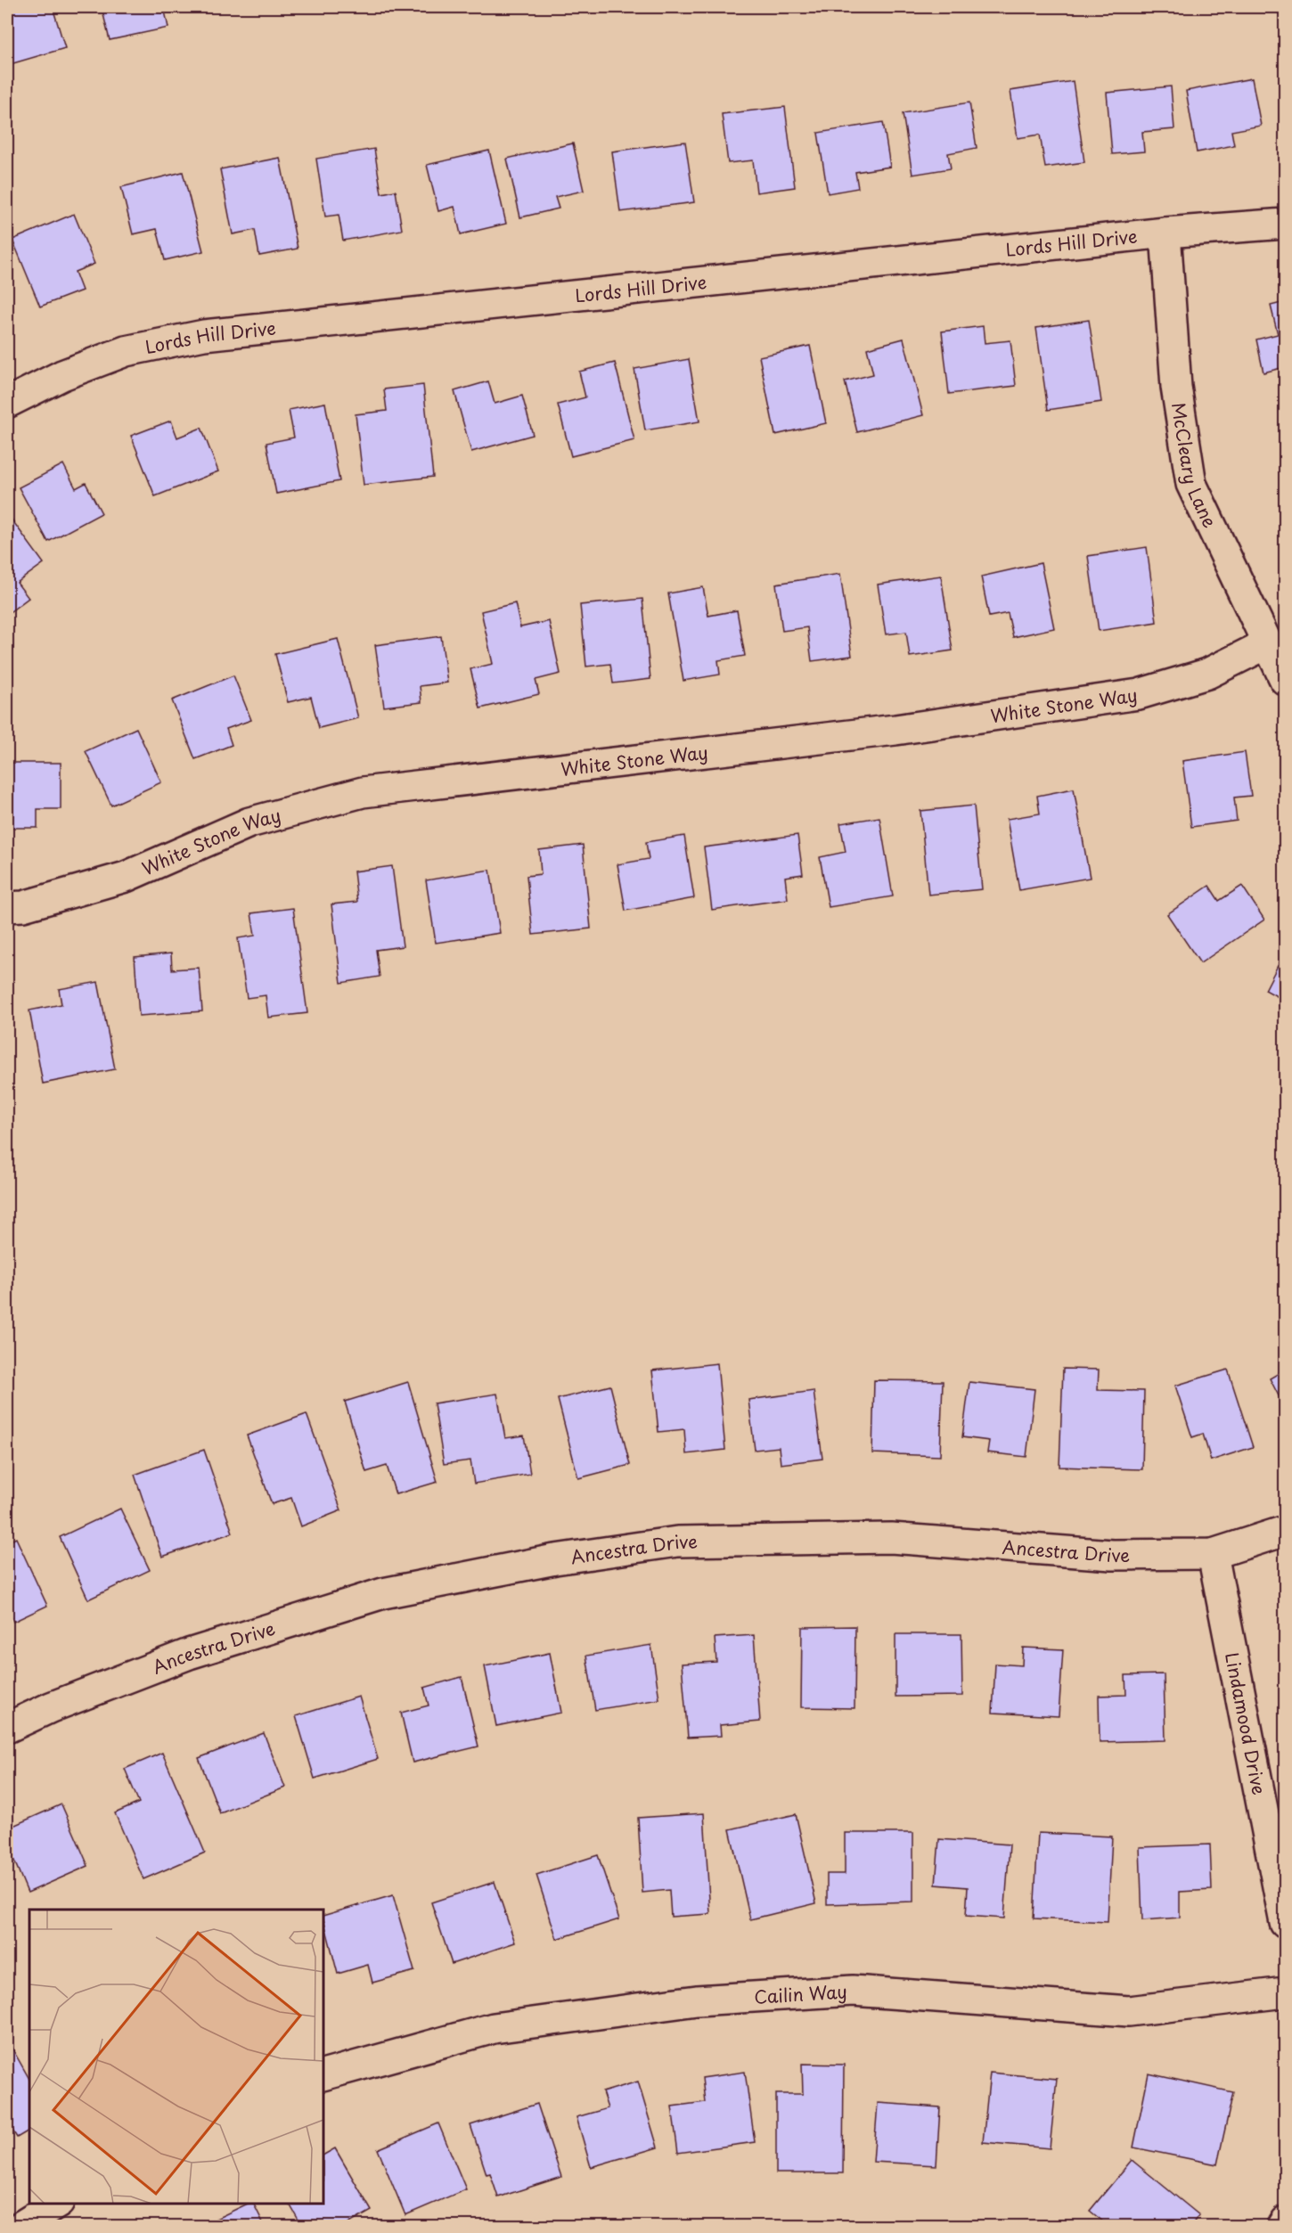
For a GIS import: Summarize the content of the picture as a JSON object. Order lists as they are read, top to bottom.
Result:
{
  "streets": {
    "street": [
      "Lords Hill Drive",
      "McCleary Lane",
      "White Stone Way",
      "Ancestra Drive",
      "Lindamood Drive",
      "Cailin Way"
    ]
  },
  "crossings": [
    ["Lords Hill Drive", "McCleary Lane"],
    ["McCleary Lane", "White Stone Way"],
    ["Ancestra Drive", "Lindamood Drive"]
  ]
}
